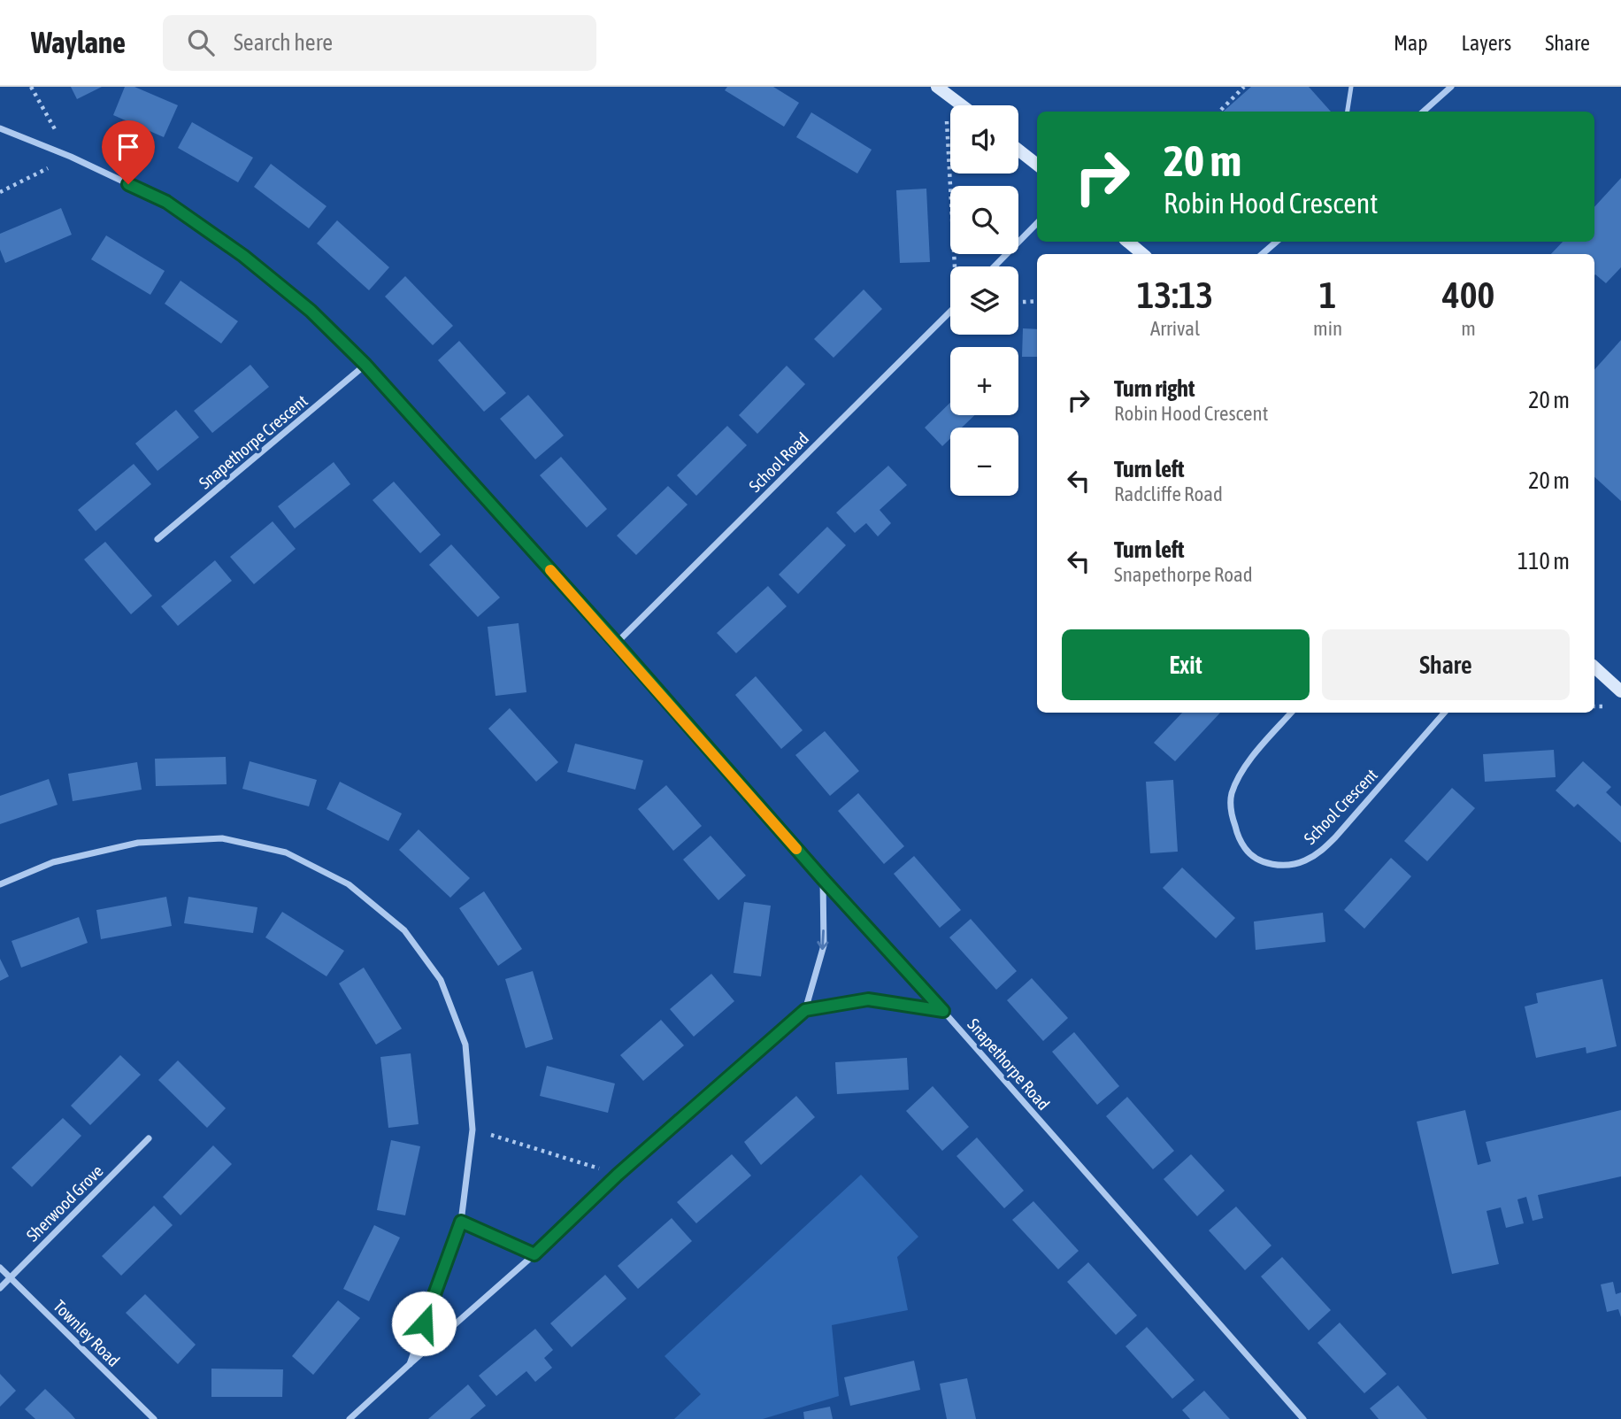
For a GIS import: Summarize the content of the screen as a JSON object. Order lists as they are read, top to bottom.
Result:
{
  "streets": {
    "street": [
      "Snapethorpe Crescent",
      "School Road",
      "School Crescent",
      "Snapethorpe Road",
      "Sherwood Grove",
      "Townley Road"
    ]
  },
  "crossings": [
    ["Snapethorpe Crescent", "Snapethorpe Road"],
    ["School Road", "Snapethorpe Road"],
    ["Sherwood Grove", "Townley Road"]
  ],
  "page": {
    "header": "Waylane",
    "search": "Search here",
    "nav": ["Map", "Layers", "Share"],
    "map_buttons": ["+", "−"],
    "turn": ["20 m", "Robin Hood Crescent"],
    "eta": [
      "13:13",
      "Arrival",
      "1",
      "min",
      "400",
      "m"
    ],
    "list": [
      {
        "name": "Turn right",
        "note": "Robin Hood Crescent",
        "value": "20 m"
      },
      {
        "name": "Turn left",
        "note": "Radcliffe Road",
        "value": "20 m"
      },
      {
        "name": "Turn left",
        "note": "Snapethorpe Road",
        "value": "110 m"
      }
    ],
    "buttons": ["Exit", "Share"]
  }
}
